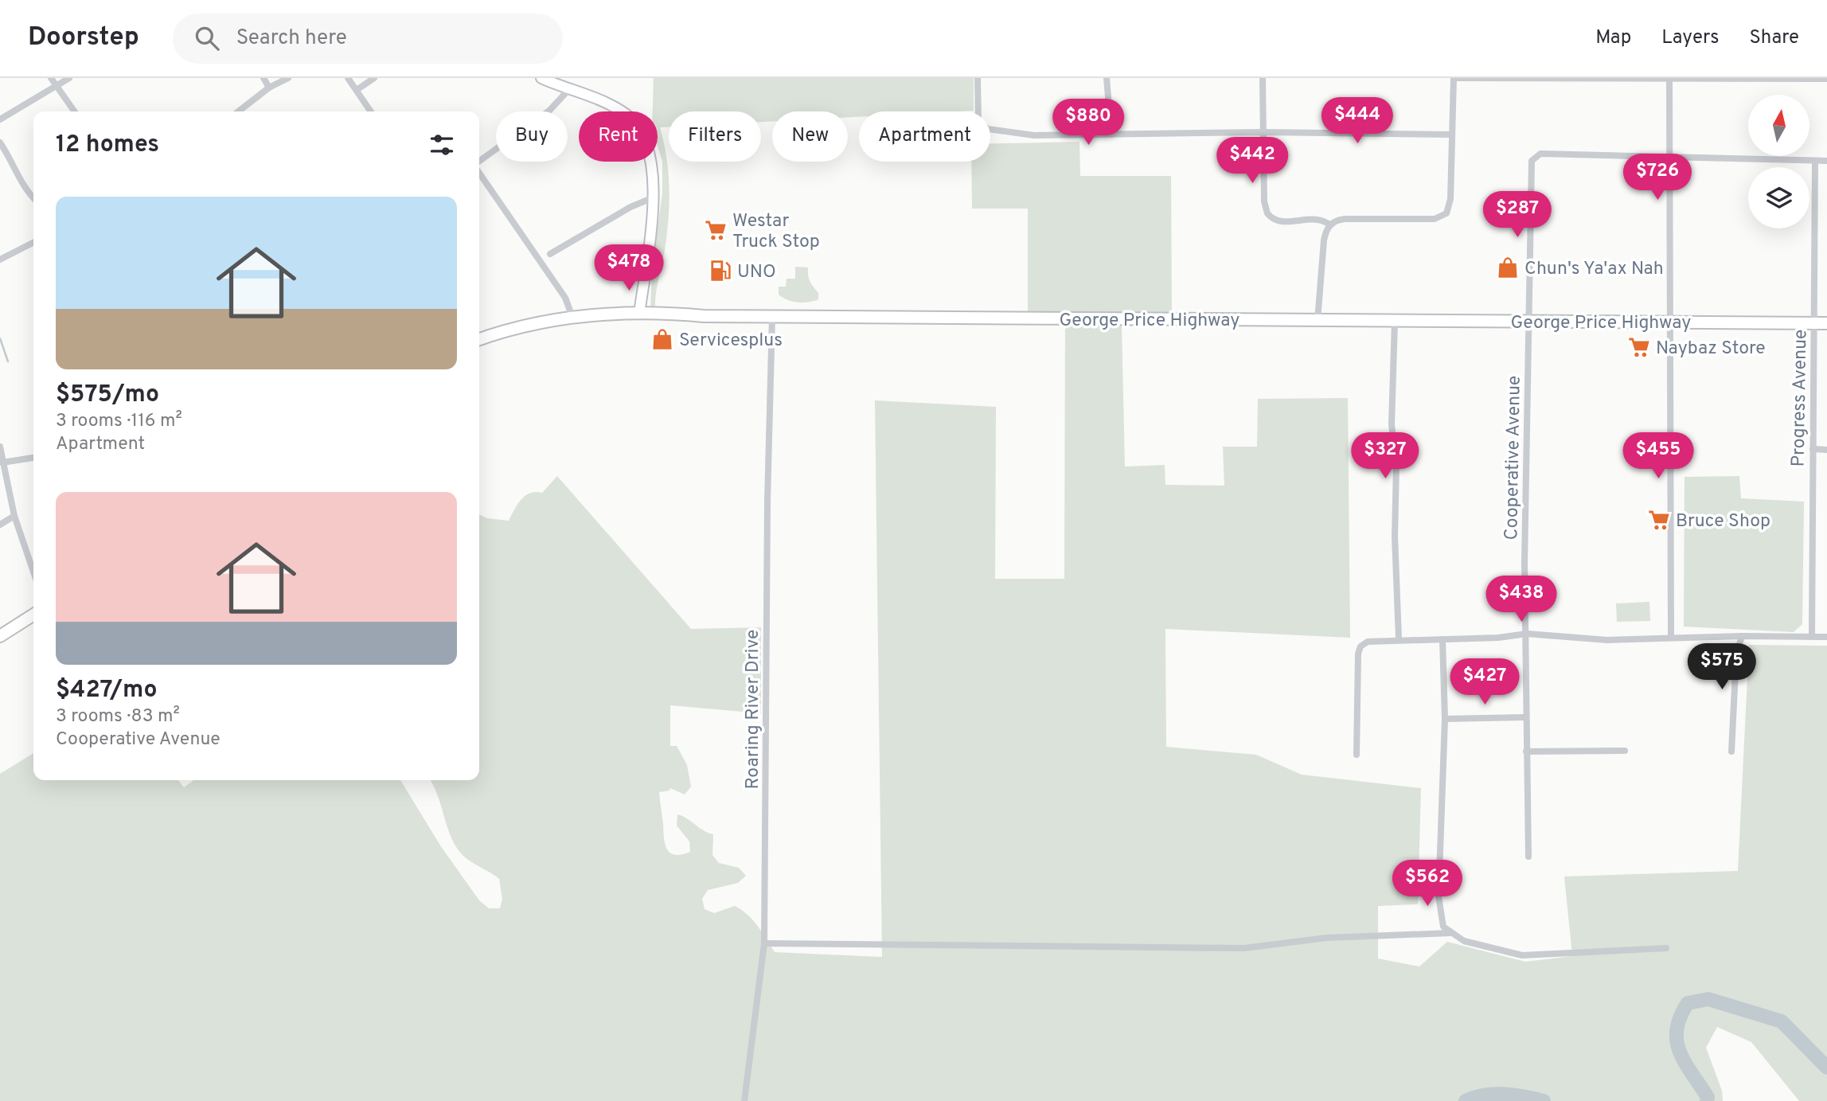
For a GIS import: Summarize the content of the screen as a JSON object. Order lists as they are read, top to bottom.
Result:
{
  "streets": {
    "highway": ["George Price Highway"],
    "street": ["Progress Avenue", "Cooperative Avenue", "Roaring River Drive"]
  },
  "crossings": [
    ["George Price Highway", "Progress Avenue"],
    ["George Price Highway", "Cooperative Avenue"],
    ["George Price Highway", "Roaring River Drive"]
  ],
  "places": {
    "supermarket": ["Westar Truck Stop", "Naybaz Store", "Bruce Shop"],
    "shop": ["Chun's Ya'ax Nah", "Servicesplus"],
    "fuel station": ["UNO"]
  },
  "north": "top",
  "page": {
    "header": "Doorstep",
    "search": "Search here",
    "nav": ["Map", "Layers", "Share"],
    "price": [
      "$444",
      "$880",
      "$442",
      "$726",
      "$287",
      "$478",
      "$327",
      "$455",
      "$438",
      "$575",
      "$427",
      "$562"
    ],
    "chip": [
      "Buy",
      "Rent",
      "Filters",
      "New",
      "Apartment"
    ],
    "heading": "12 homes",
    "list": [
      {
        "name": "$575/mo",
        "note": "3 rooms · 116 m² · Apartment"
      },
      {
        "name": "$427/mo",
        "note": "3 rooms · 83 m² · Cooperative Avenue"
      }
    ]
  }
}
